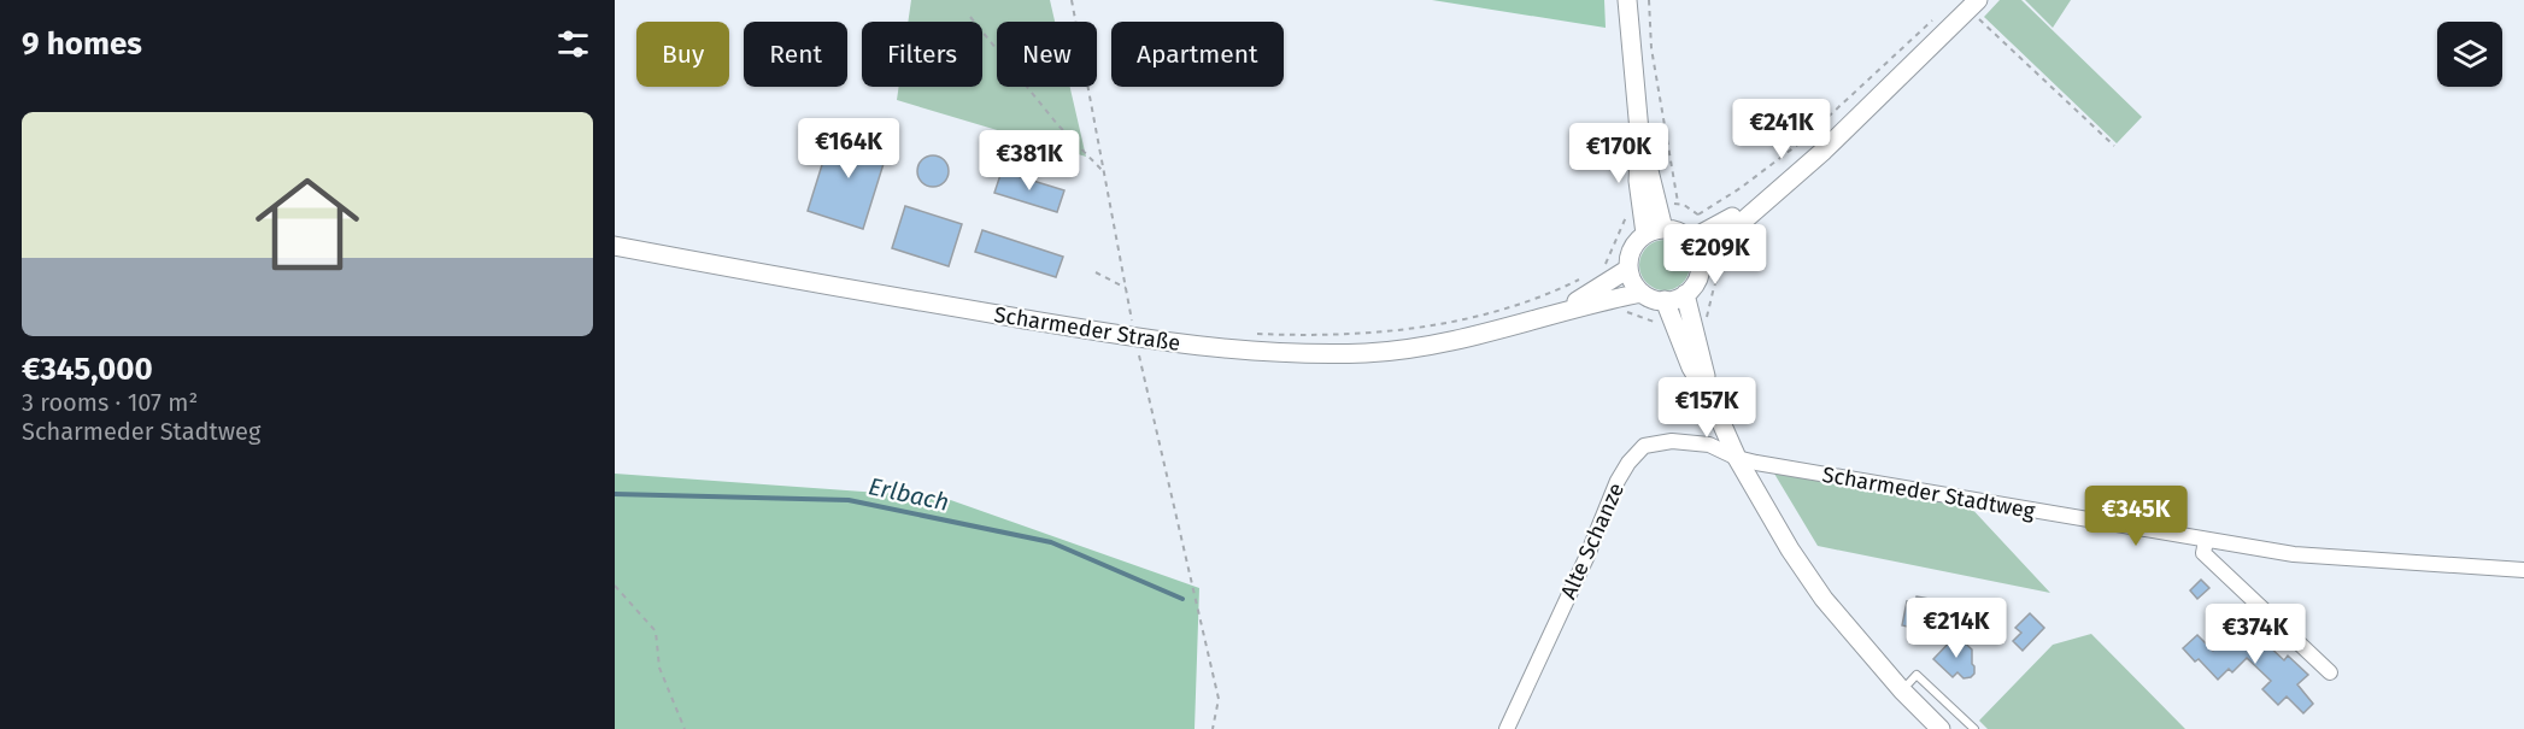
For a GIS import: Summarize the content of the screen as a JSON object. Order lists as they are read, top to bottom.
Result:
{
  "streets": {
    "street": ["Scharmeder Straße", "Scharmeder Stadtweg", "Alte Schanze"]
  },
  "crossings": [
    ["Scharmeder Stadtweg", "Alte Schanze"]
  ],
  "water": ["Erlbach"],
  "page": {
    "heading": "9 homes",
    "chip": [
      "Buy",
      "Rent",
      "Filters",
      "New",
      "Apartment"
    ],
    "list": [
      {
        "name": "€345,000",
        "note": "3 rooms · 107 m² · Scharmeder Stadtweg"
      }
    ],
    "price": [
      "€241K",
      "€164K",
      "€170K",
      "€381K",
      "€209K",
      "€157K",
      "€345K",
      "€214K",
      "€374K"
    ]
  }
}
